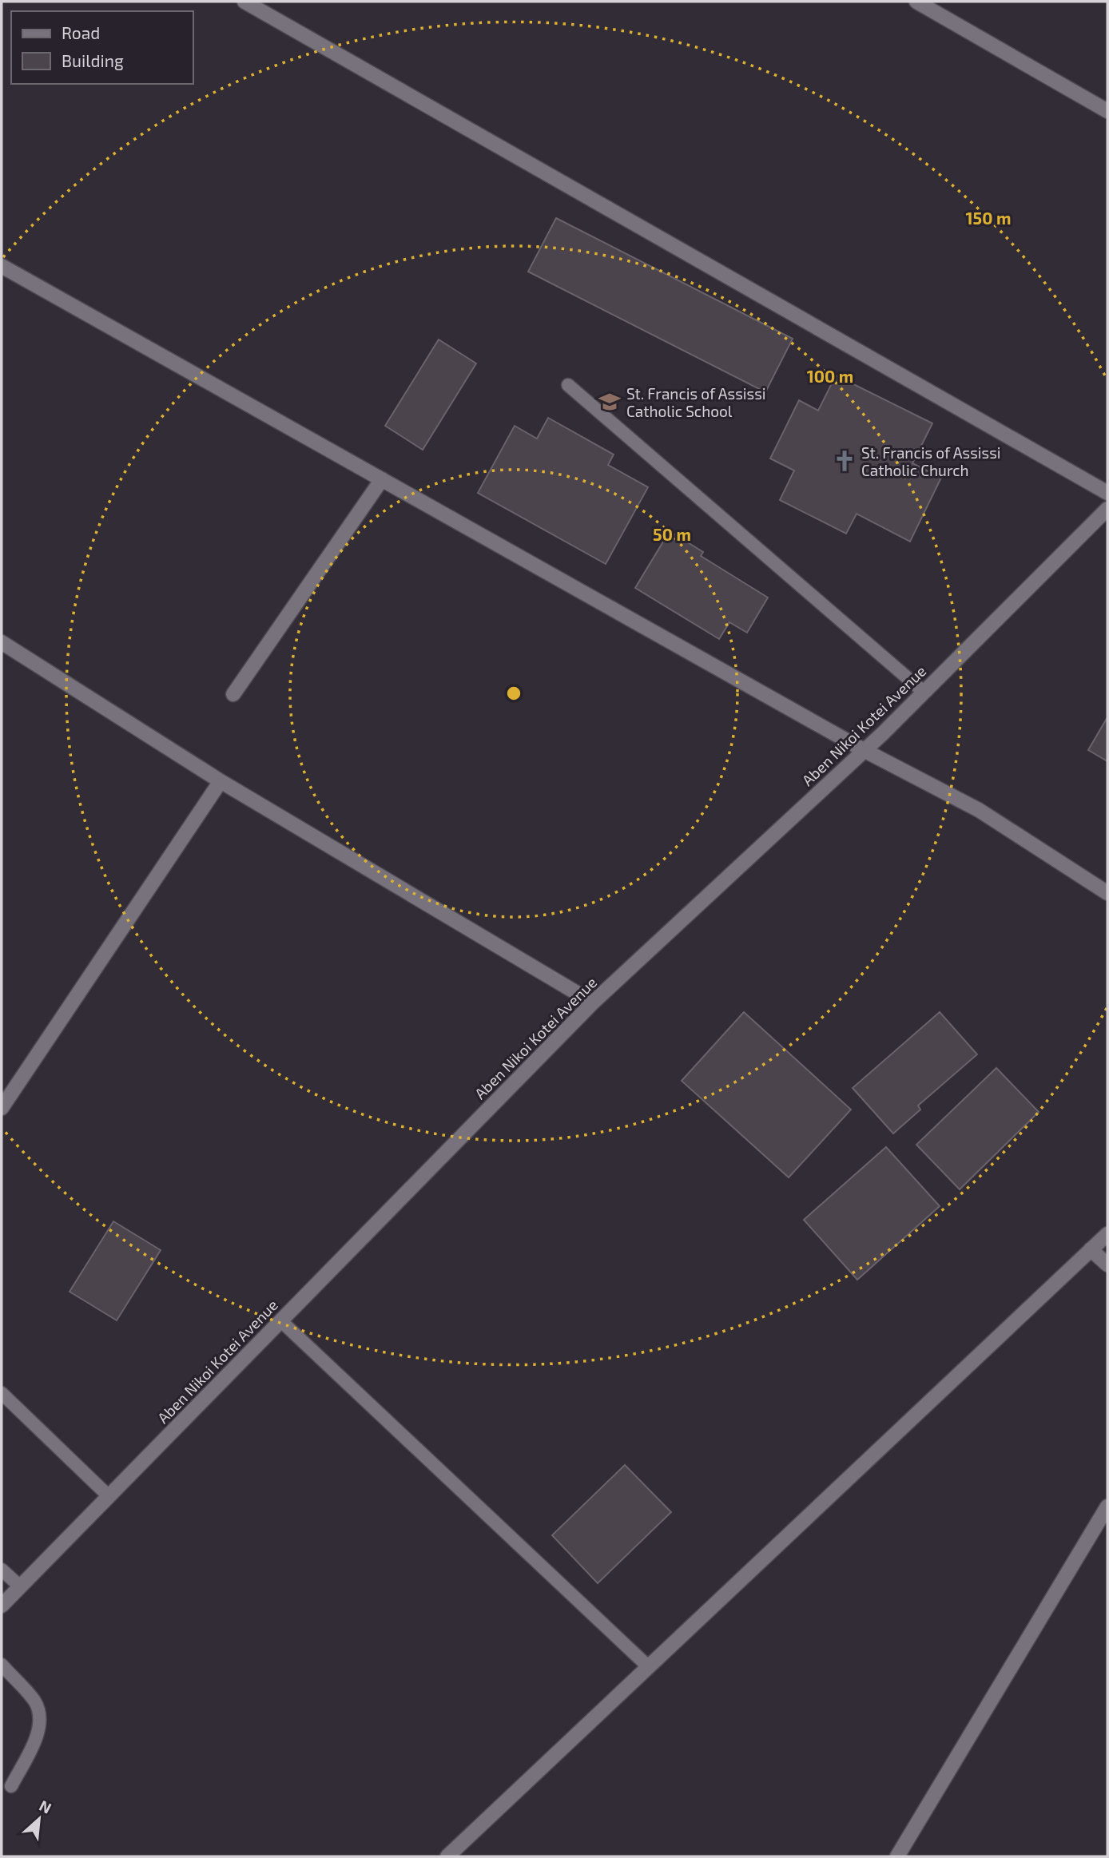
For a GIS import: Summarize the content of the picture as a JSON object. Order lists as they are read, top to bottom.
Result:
{
  "streets": {
    "street": ["Aben Nikoi Kotei Avenue"]
  },
  "places": {
    "school or university": ["St. Francis of Assissi Catholic School"],
    "church": ["St. Francis of Assissi Catholic Church"]
  },
  "legend": ["Road", "Building"],
  "north": "top right",
  "rings": ["150 m", "100 m", "50 m"]
}
